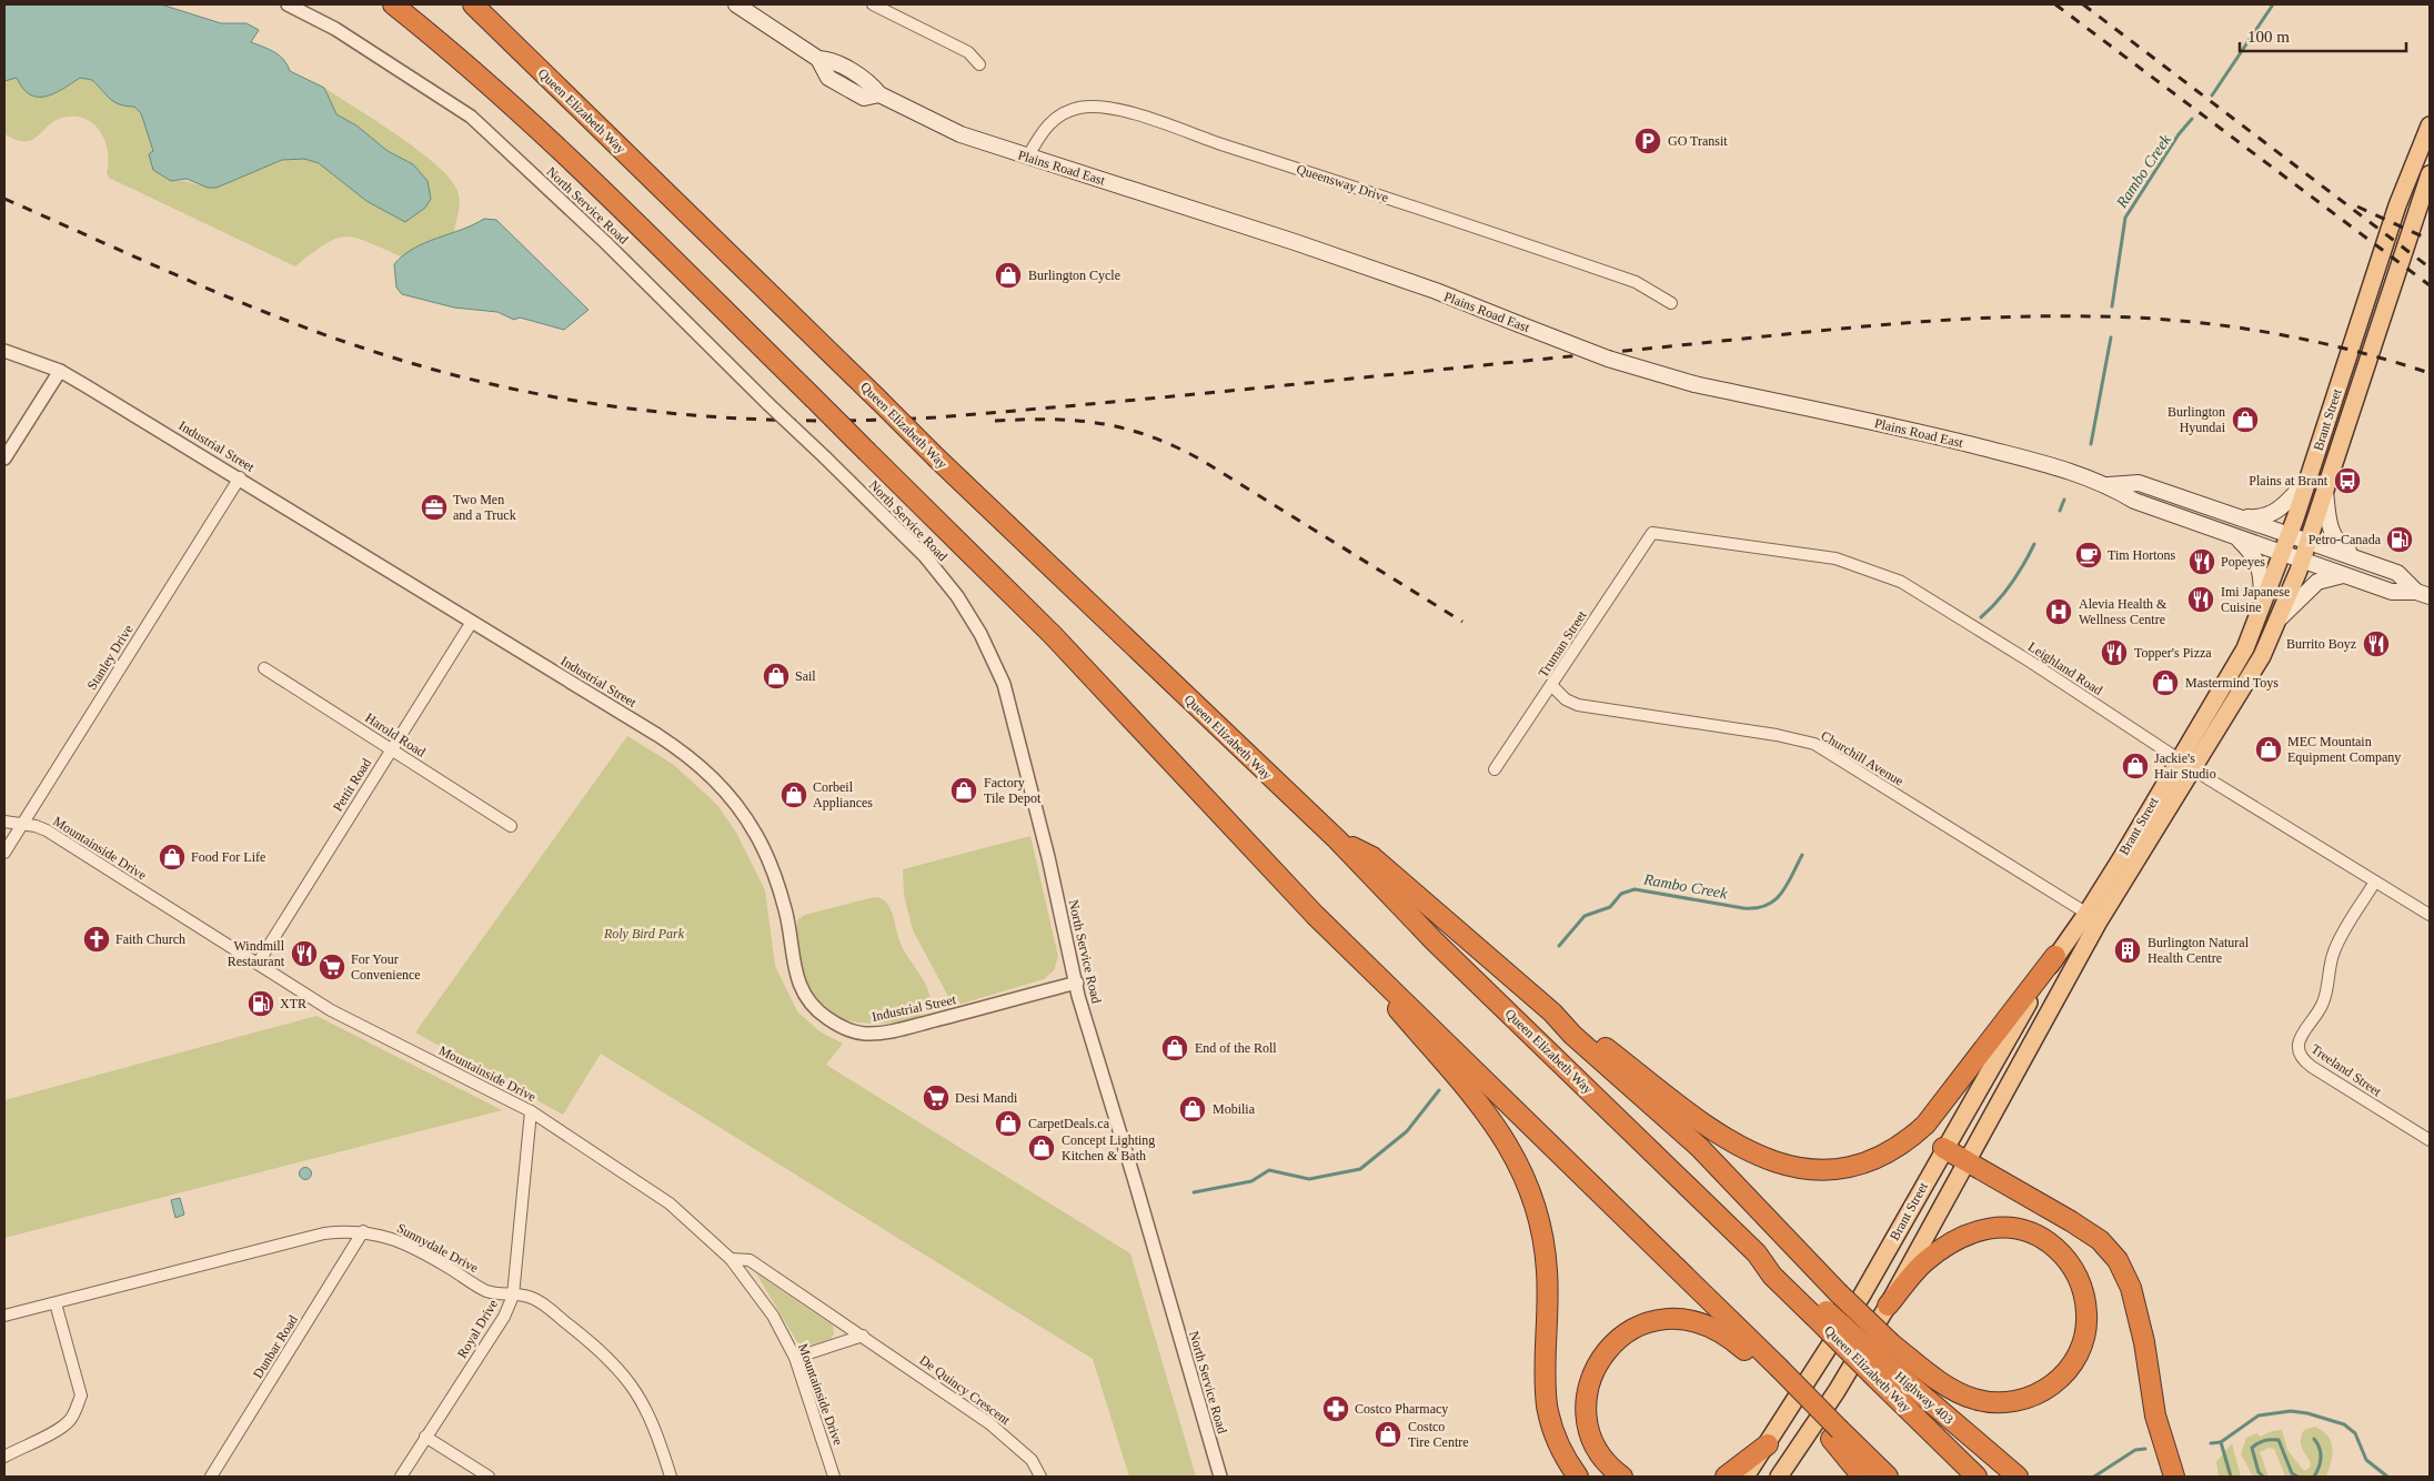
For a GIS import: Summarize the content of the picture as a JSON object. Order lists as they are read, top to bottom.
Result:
{
  "streets": {
    "highway": ["Queen Elizabeth Way", "Highway 403"],
    "main road": ["Plains Road East", "Brant Street"],
    "street": [
      "Queensway Drive",
      "North Service Road",
      "Industrial Street",
      "Truman Street",
      "Stanley Drive",
      "Leighland Road",
      "Harold Road",
      "Churchill Avenue",
      "Pettit Road",
      "Mountainside Drive",
      "Treeland Street",
      "Sunnydale Drive",
      "Royal Drive",
      "Dunbar Road",
      "De Quincy Crescent"
    ]
  },
  "crossings": [
    ["Queen Elizabeth Way", "Highway 403"],
    ["Plains Road East", "Queensway Drive"],
    ["Plains Road East", "Brant Street"],
    ["North Service Road", "Industrial Street"],
    ["Brant Street", "Leighland Road"],
    ["Brant Street", "Churchill Avenue"],
    ["Industrial Street", "Stanley Drive"],
    ["Industrial Street", "Pettit Road"],
    ["Truman Street", "Leighland Road"],
    ["Truman Street", "Churchill Avenue"],
    ["Stanley Drive", "Mountainside Drive"],
    ["Leighland Road", "Treeland Street"],
    ["Harold Road", "Pettit Road"],
    ["Pettit Road", "Mountainside Drive"],
    ["Mountainside Drive", "Royal Drive"],
    ["Mountainside Drive", "De Quincy Crescent"],
    ["Sunnydale Drive", "Royal Drive"],
    ["Sunnydale Drive", "Dunbar Road"]
  ],
  "water": ["Rambo Creek"],
  "parks": ["Roly Bird Park"],
  "places": {
    "parking": ["GO Transit"],
    "shop": [
      "Burlington Cycle",
      "Burlington Hyundai",
      "Sail",
      "Mastermind Toys",
      "MEC Mountain Equipment Company",
      "Jackie's Hair Studio",
      "Factory Tile Depot",
      "Corbeil Appliances",
      "Food For Life",
      "End of the Roll",
      "Mobilia",
      "CarpetDeals.ca",
      "Concept Lighting Kitchen & Bath",
      "Costco Tire Centre"
    ],
    "bus stop": ["Plains at Brant"],
    "office": ["Two Men and a Truck"],
    "fuel station": ["Petro-Canada", "XTR"],
    "cafe": ["Tim Hortons"],
    "restaurant": [
      "Popeyes",
      "Imi Japanese Cuisine",
      "Burrito Boyz",
      "Topper's Pizza",
      "Windmill Restaurant"
    ],
    "hospital": ["Alevia Health & Wellness Centre"],
    "church": ["Faith Church"],
    "building": ["Burlington Natural Health Centre"],
    "supermarket": ["For Your Convenience", "Desi Mandi"],
    "pharmacy": ["Costco Pharmacy"]
  },
  "scale_bar": "100 m"
}
